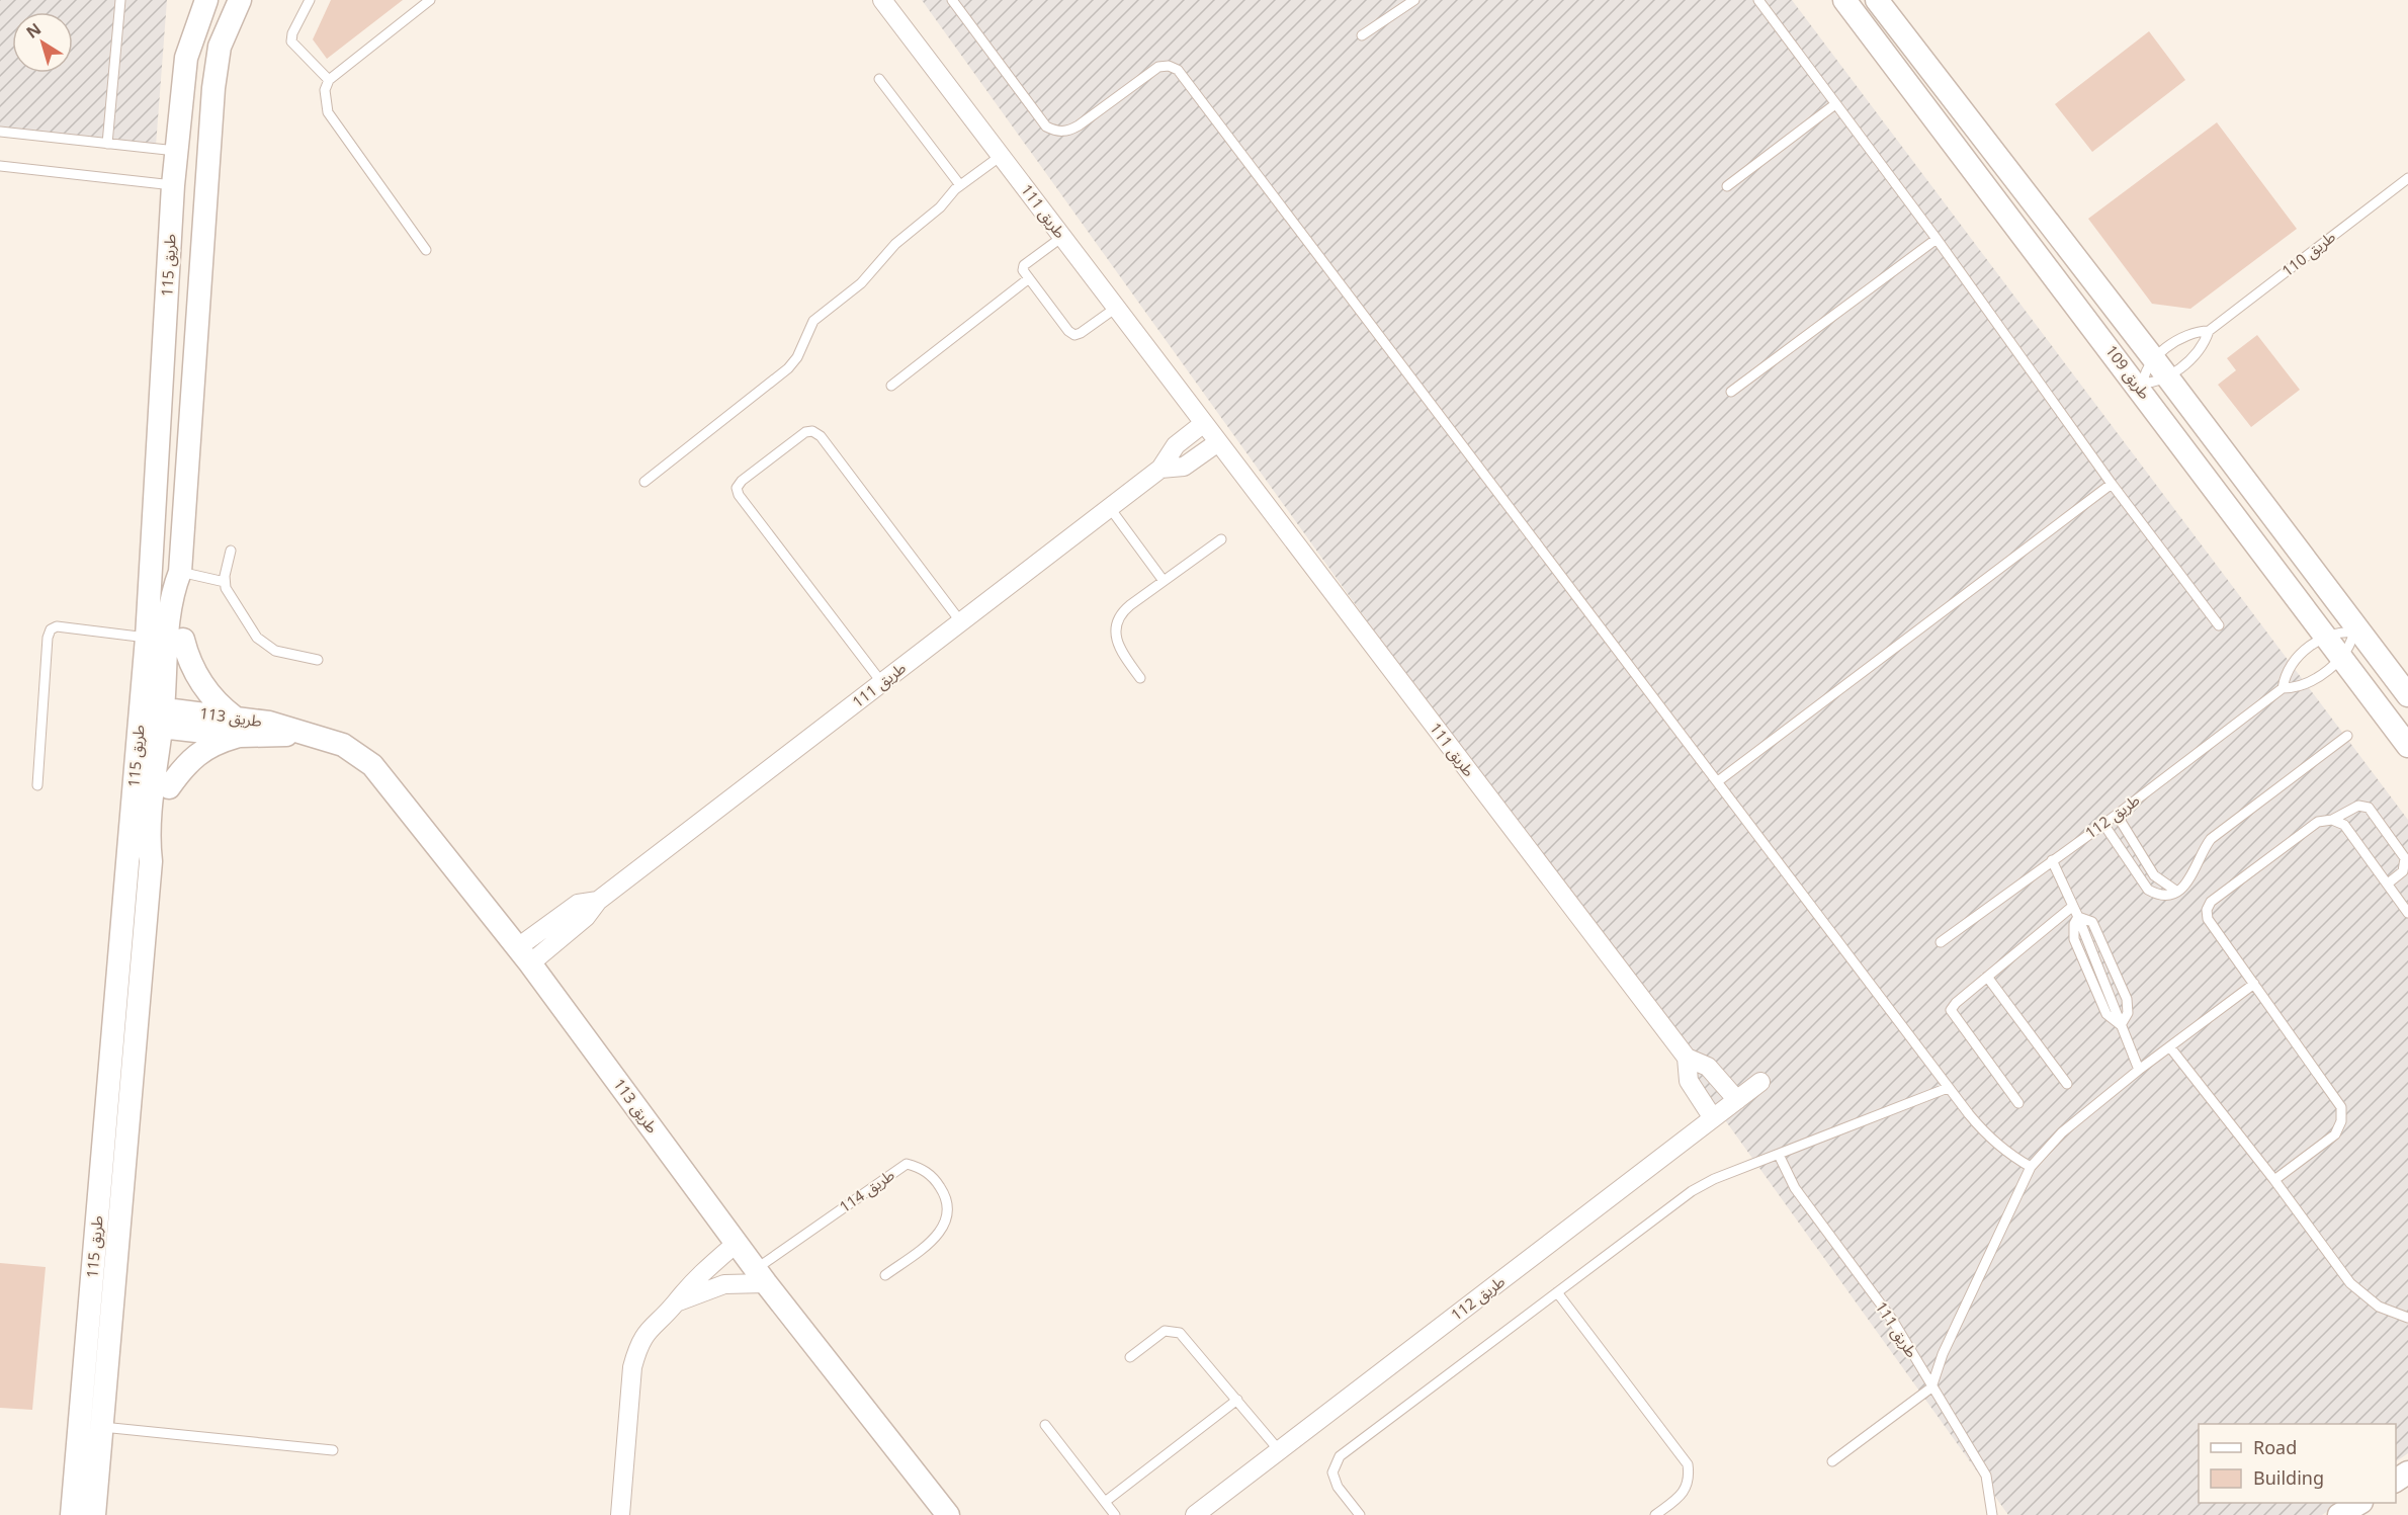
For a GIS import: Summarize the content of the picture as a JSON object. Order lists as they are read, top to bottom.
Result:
{
  "streets": {
    "street": [
      "طريق 111",
      "طريق 115",
      "طريق 109",
      "طريق 113",
      "طريق 112"
    ],
    "lane": ["طريق 110", "طريق 114"]
  },
  "crossings": [
    ["طريق 111", "طريق 113"],
    ["طريق 111", "طريق 112"],
    ["طريق 110", "طريق 109"],
    ["طريق 115", "طريق 113"],
    ["طريق 109", "طريق 112"],
    ["طريق 113", "طريق 114"]
  ],
  "legend": ["Road", "Building"],
  "north": "top left"
}
